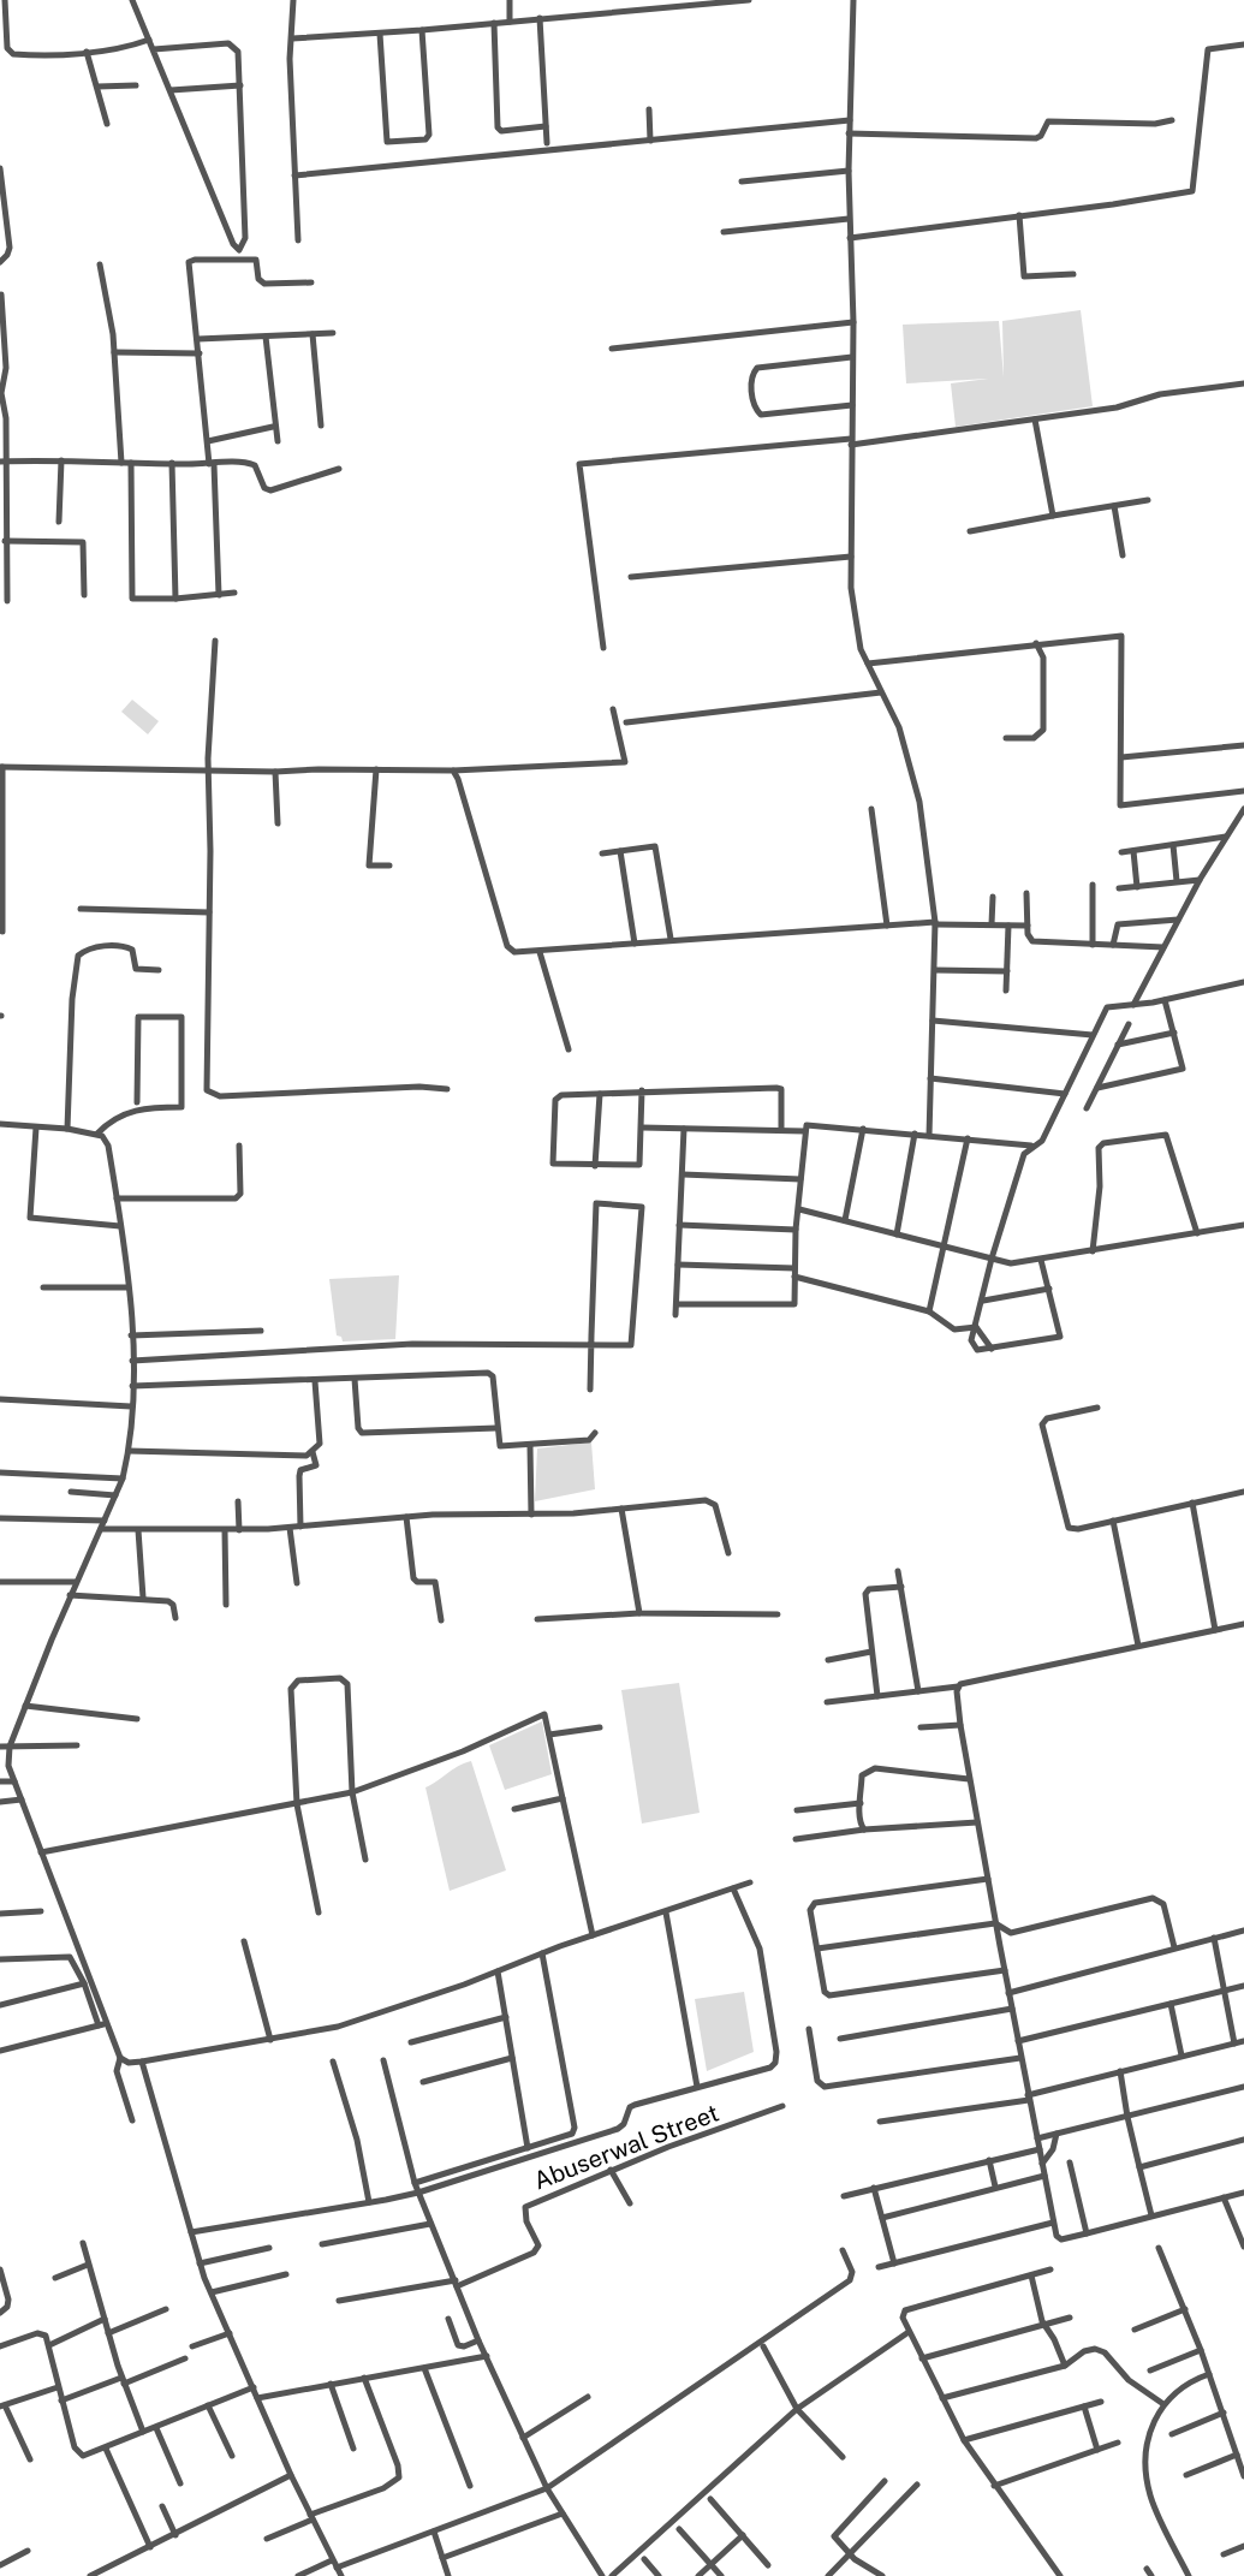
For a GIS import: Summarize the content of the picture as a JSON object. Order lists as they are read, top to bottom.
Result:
{
  "streets": {
    "street": ["Abuserwal Street"]
  }
}
